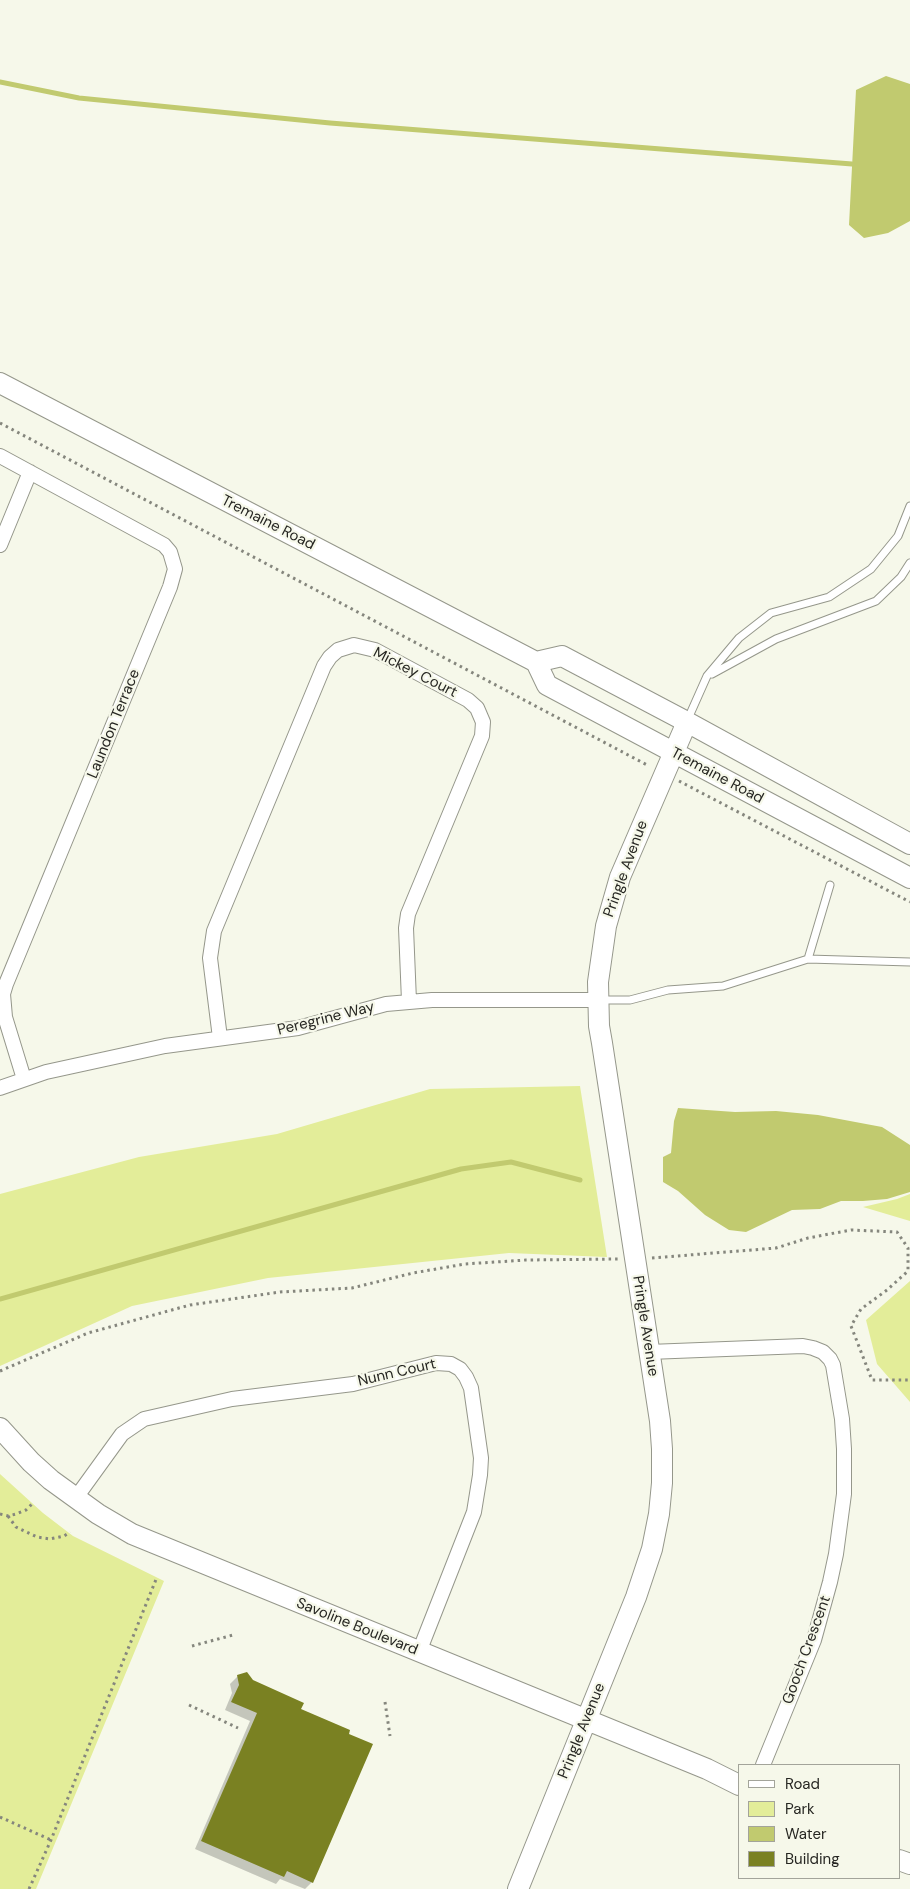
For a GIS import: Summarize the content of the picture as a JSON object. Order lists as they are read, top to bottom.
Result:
{
  "streets": {
    "street": [
      "Tremaine Road",
      "Mickey Court",
      "Laundon Terrace",
      "Pringle Avenue",
      "Peregrine Way",
      "Nunn Court",
      "Savoline Boulevard",
      "Gooch Crescent"
    ]
  },
  "crossings": [
    ["Tremaine Road", "Pringle Avenue"],
    ["Mickey Court", "Peregrine Way"],
    ["Laundon Terrace", "Peregrine Way"],
    ["Pringle Avenue", "Peregrine Way"],
    ["Pringle Avenue", "Savoline Boulevard"],
    ["Pringle Avenue", "Gooch Crescent"],
    ["Nunn Court", "Savoline Boulevard"]
  ],
  "legend": [
    "Road",
    "Park",
    "Water",
    "Building"
  ]
}
